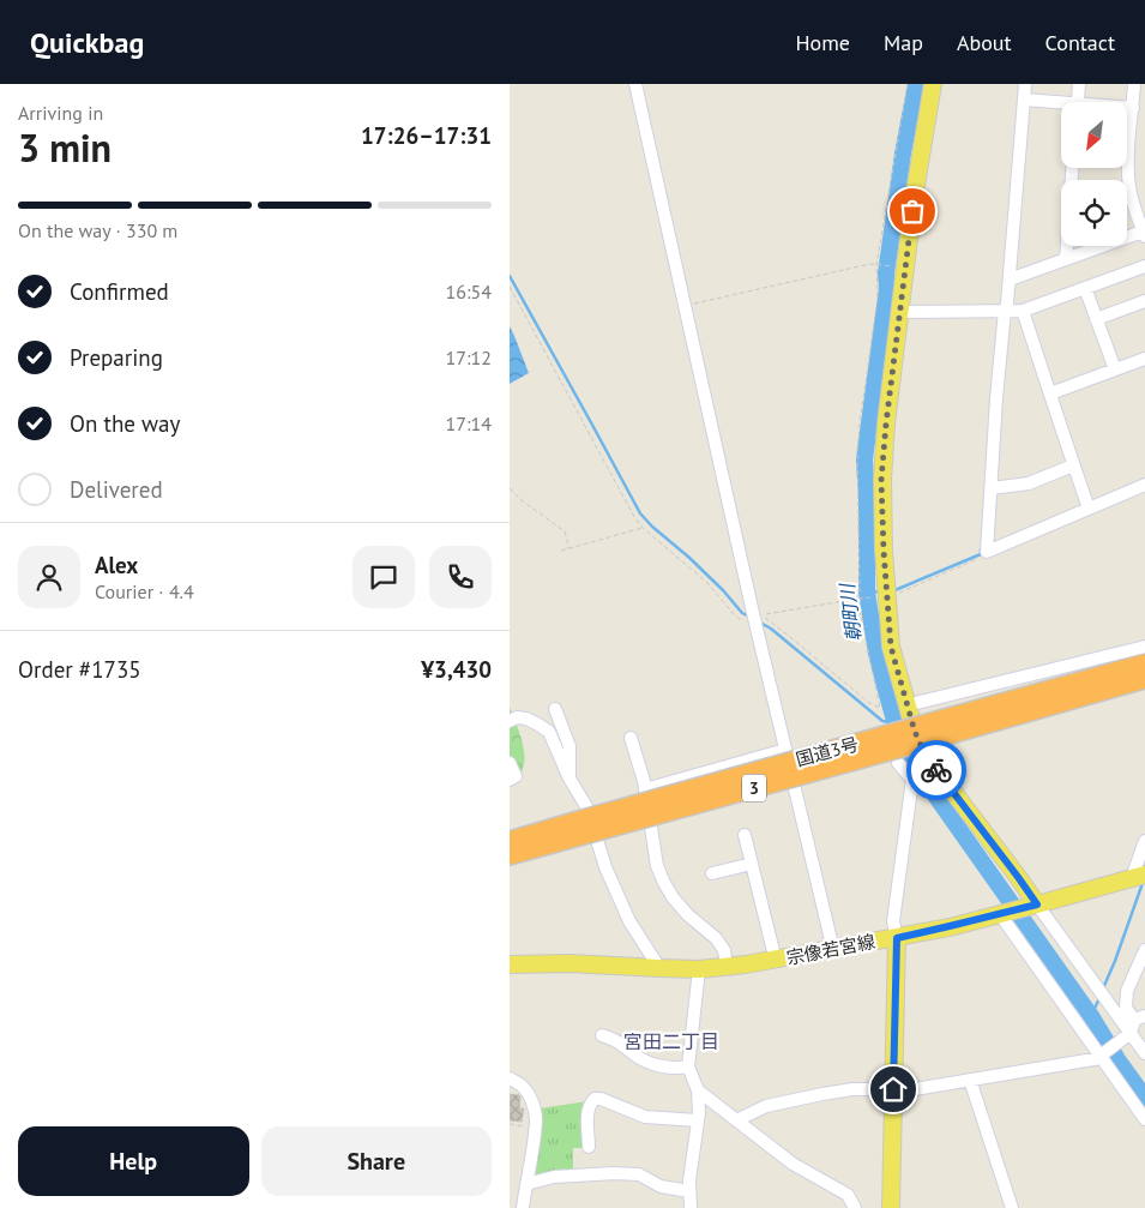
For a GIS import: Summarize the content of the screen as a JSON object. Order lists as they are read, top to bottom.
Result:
{
  "streets": {
    "highway": ["国道3号", "3"],
    "main road": ["宗像若宮線"]
  },
  "districts": ["宮田二丁目"],
  "water": ["朝町川"],
  "north": "bottom left",
  "page": {
    "header": "Quickbag",
    "nav": [
      "Home",
      "Map",
      "About",
      "Contact"
    ],
    "heading": ["3 min", "Arriving in", "17:26–17:31"],
    "panel": [
      "Alex",
      "Courier · 4.4",
      "Order #1735",
      "¥3,430"
    ],
    "bar": "On the way · 330 m",
    "list": [
      ["Confirmed", "16:54"],
      ["Preparing", "17:12"],
      ["On the way", "17:14"],
      "Delivered"
    ],
    "buttons": ["Help", "Share"]
  }
}
